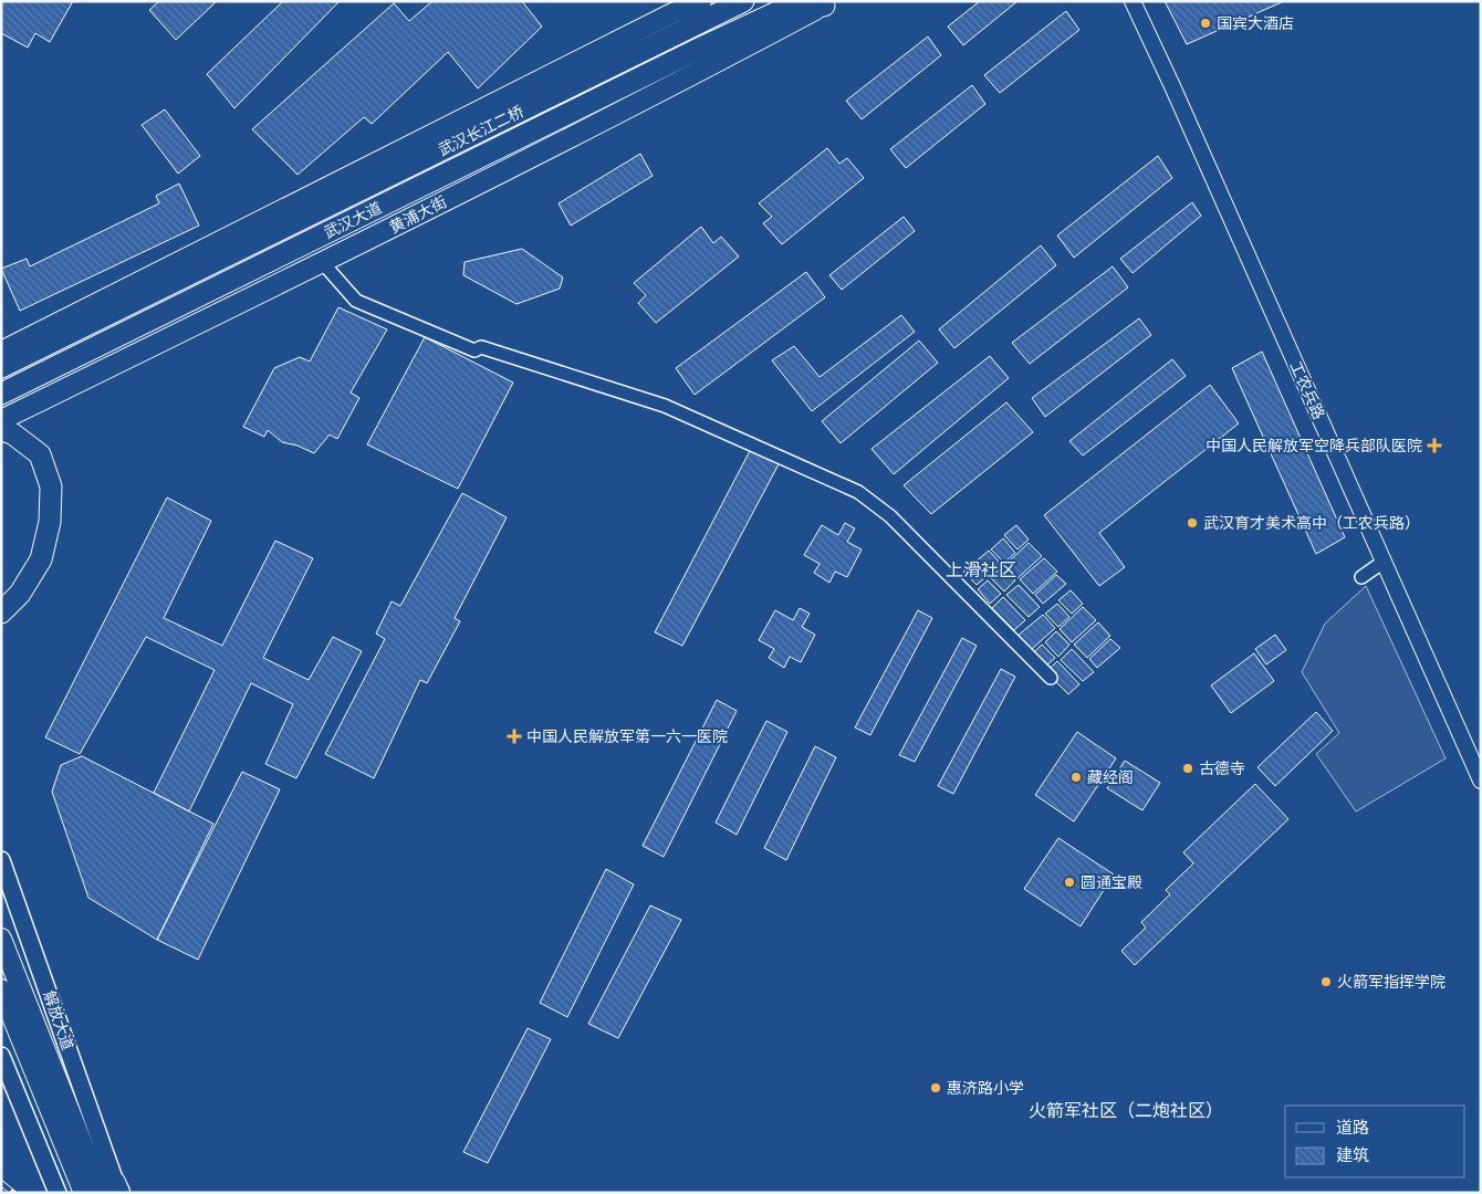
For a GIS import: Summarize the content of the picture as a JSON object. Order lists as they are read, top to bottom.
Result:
{
  "streets": {
    "highway": ["武汉长江二桥", "武汉大道"],
    "main road": ["黄浦大街", "解放大道"],
    "street": ["工农兵路"]
  },
  "districts": ["上滑社区", "火箭军社区（二炮社区）"],
  "places": {
    "other": [
      "国宾大酒店",
      "武汉育才美术高中（工农兵路）",
      "古德寺",
      "藏经阁",
      "圆通宝殿",
      "火箭军指挥学院",
      "惠济路小学"
    ],
    "health": ["中国人民解放军空降兵部队医院", "中国人民解放军第一六一医院"]
  },
  "legend": ["道路", "建筑"]
}
